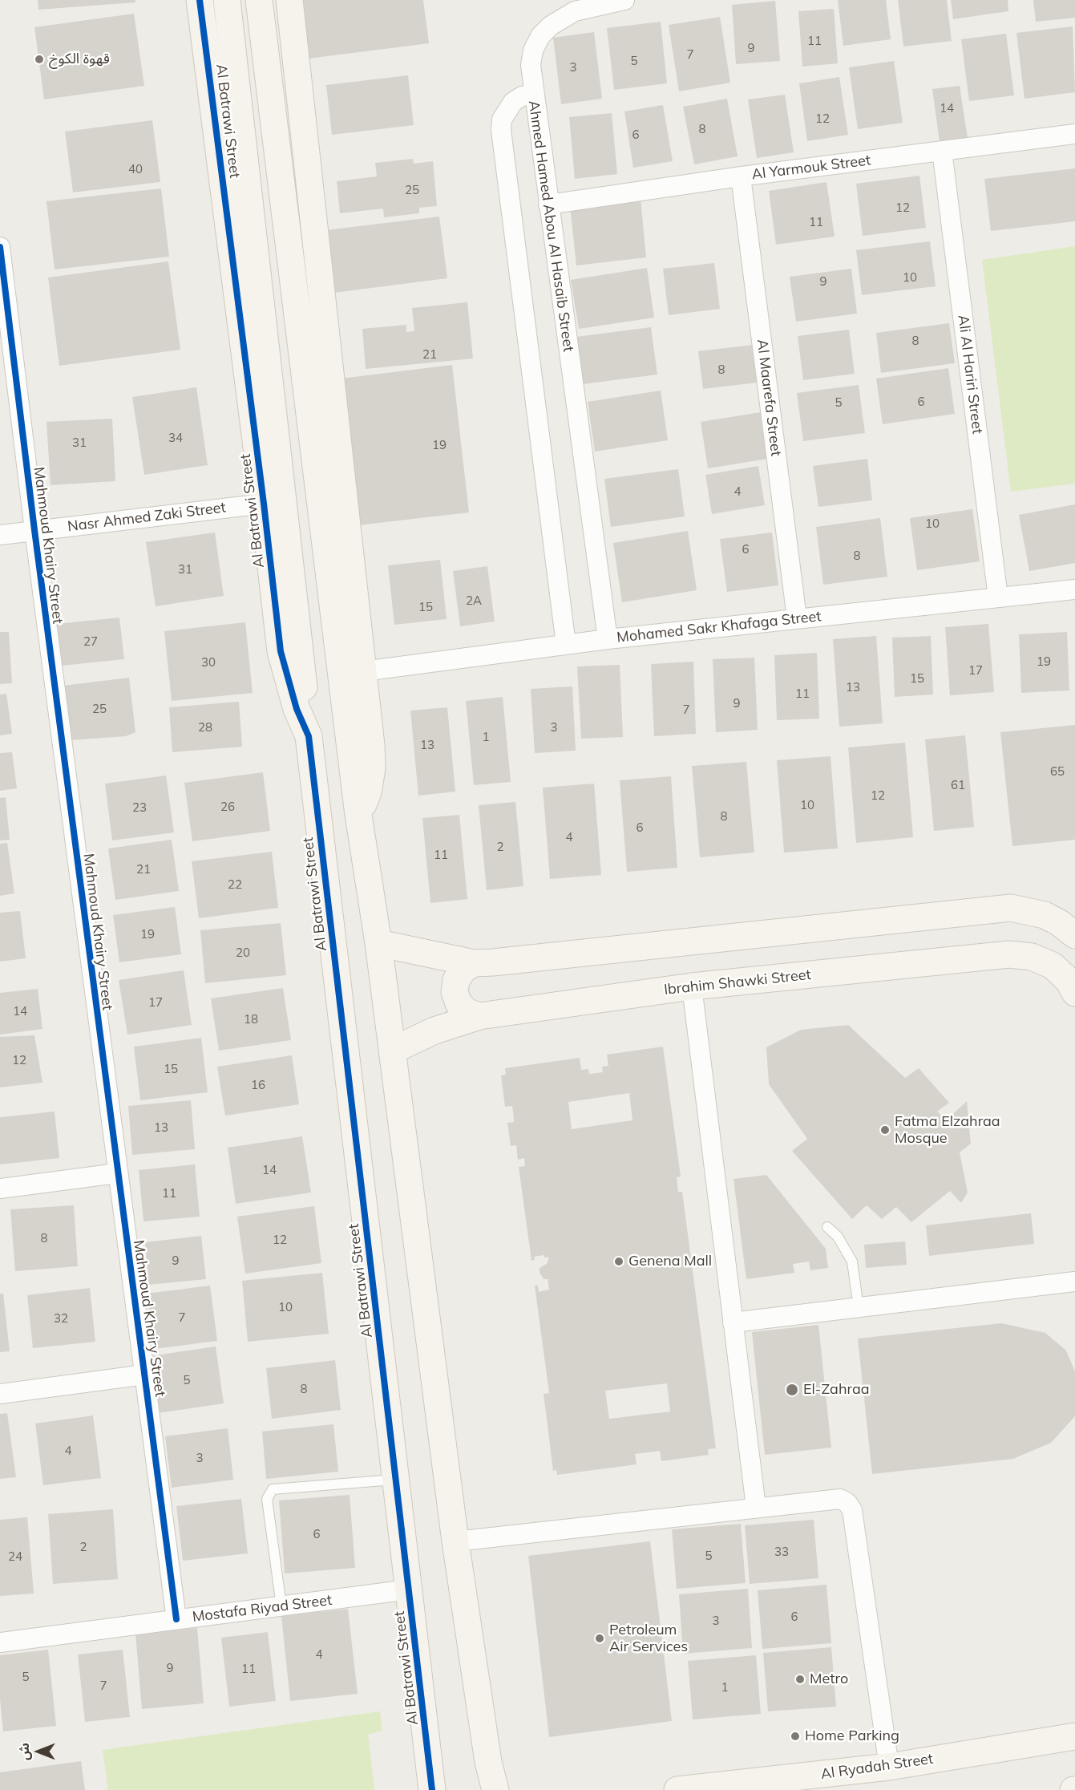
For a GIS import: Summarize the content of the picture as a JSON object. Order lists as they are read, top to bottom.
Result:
{
  "streets": {
    "street": [
      "Al Batrawi Street",
      "Al Yarmouk Street",
      "Ahmed Hamed Abou Al Hasaib Street",
      "Ali Al Hariri Street",
      "Al Maarefa Street",
      "Nasr Ahmed Zaki Street",
      "Mahmoud Khairy Street",
      "Mohamed Sakr Khafaga Street",
      "Ibrahim Shawki Street",
      "Mostafa Riyad Street",
      "Al Ryadah Street"
    ]
  },
  "crossings": [
    ["Al Batrawi Street", "Nasr Ahmed Zaki Street"],
    ["Al Batrawi Street", "Mostafa Riyad Street"],
    ["Al Yarmouk Street", "Ahmed Hamed Abou Al Hasaib Street"],
    ["Al Yarmouk Street", "Ali Al Hariri Street"],
    ["Al Yarmouk Street", "Al Maarefa Street"],
    ["Ahmed Hamed Abou Al Hasaib Street", "Mohamed Sakr Khafaga Street"],
    ["Ali Al Hariri Street", "Mohamed Sakr Khafaga Street"],
    ["Al Maarefa Street", "Mohamed Sakr Khafaga Street"],
    ["Nasr Ahmed Zaki Street", "Mahmoud Khairy Street"],
    ["Mahmoud Khairy Street", "Mostafa Riyad Street"]
  ],
  "places": [
    "قهوة الكوخ",
    "Fatma Elzahraa Mosque",
    "Genena Mall",
    "El-Zahraa",
    "Petroleum Air Services",
    "Metro",
    "Home Parking"
  ],
  "house_numbers": [
    "11",
    "9",
    "7",
    "5",
    "3",
    "14",
    "12",
    "8",
    "6",
    "40",
    "25",
    "12",
    "11",
    "10",
    "9",
    "8",
    "21",
    "8",
    "6",
    "5",
    "34",
    "31",
    "19",
    "4",
    "10",
    "6",
    "8",
    "31",
    "2A",
    "15",
    "27",
    "19",
    "30",
    "17",
    "15",
    "13",
    "11",
    "9",
    "25",
    "7",
    "28",
    "3",
    "1",
    "13",
    "65",
    "61",
    "12",
    "10",
    "26",
    "23",
    "8",
    "6",
    "4",
    "2",
    "11",
    "21",
    "22",
    "19",
    "20",
    "17",
    "14",
    "18",
    "12",
    "15",
    "16",
    "13",
    "14",
    "11",
    "8",
    "12",
    "9",
    "10",
    "7",
    "32",
    "5",
    "8",
    "4",
    "3",
    "6",
    "2",
    "33",
    "5",
    "24",
    "6",
    "3",
    "4",
    "9",
    "11",
    "5",
    "7",
    "1"
  ],
  "north": "left"
}
